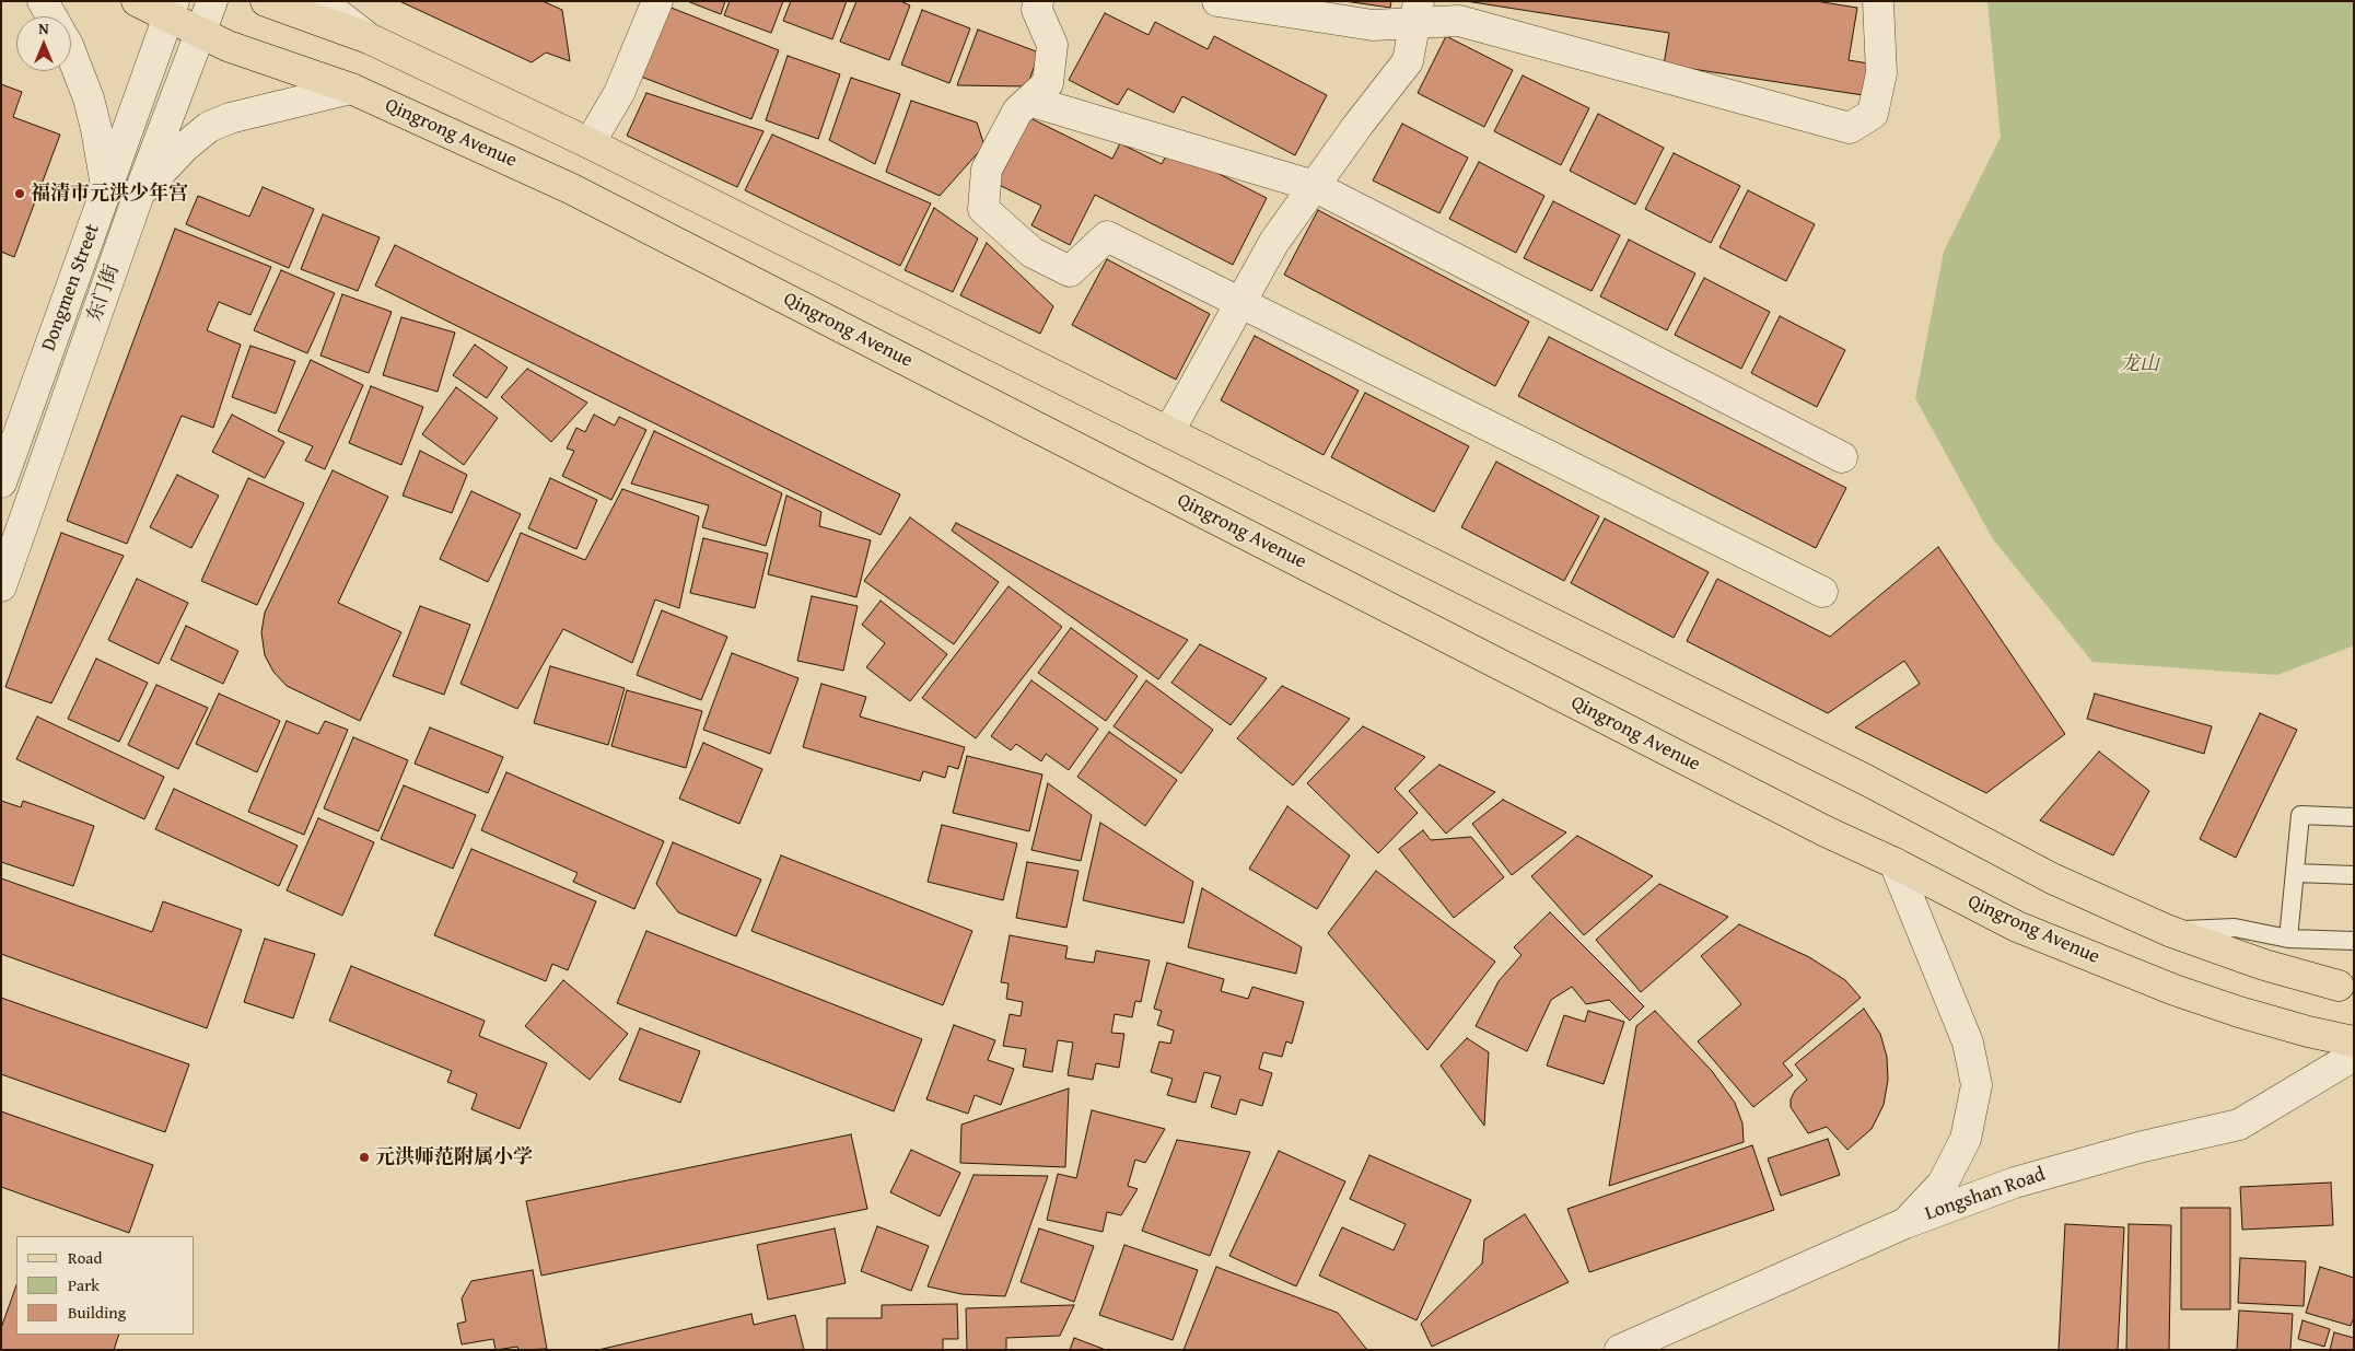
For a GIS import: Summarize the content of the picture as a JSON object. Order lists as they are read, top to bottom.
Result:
{
  "streets": {
    "main road": ["Qingrong Avenue"],
    "street": ["Dongmen Street", "东门街", "Longshan Road"]
  },
  "crossings": [
    ["Qingrong Avenue", "Dongmen Street"],
    ["Qingrong Avenue", "东门街"]
  ],
  "parks": ["龙山"],
  "places": ["福清市元洪少年宫", "元洪师范附属小学"],
  "legend": ["Road", "Park", "Building"],
  "north": "top"
}
